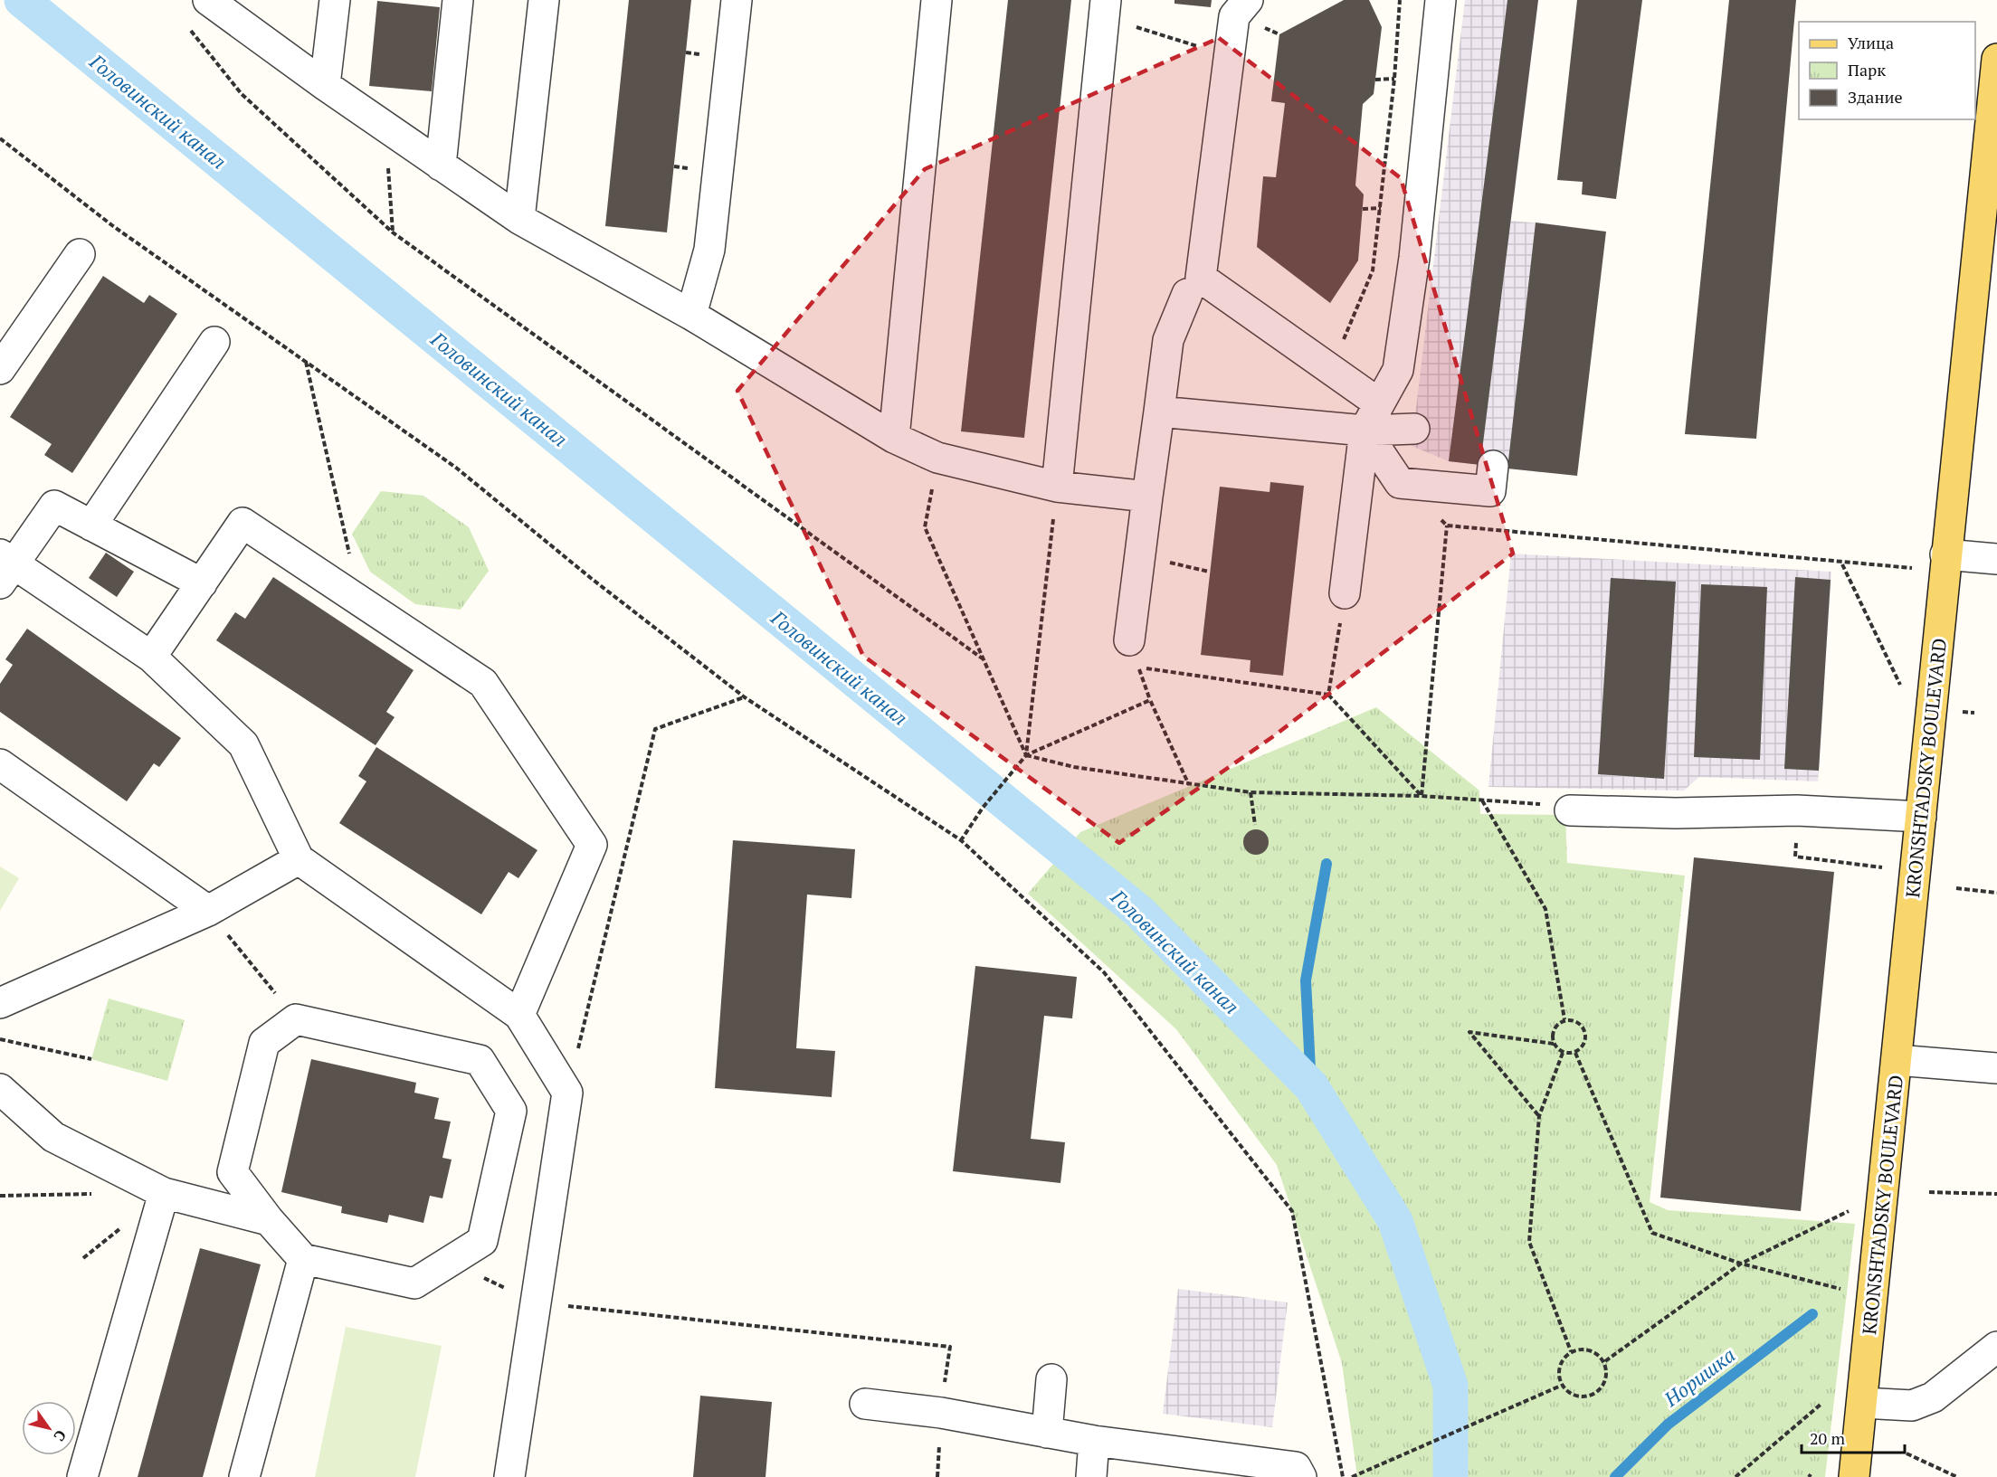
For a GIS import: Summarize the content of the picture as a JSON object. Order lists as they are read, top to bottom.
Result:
{
  "streets": {
    "main road": ["KRONSHTADSKY BOULEVARD"]
  },
  "water": ["Головинский канал", "Норишка"],
  "legend": ["Улица", "Парк", "Здание"],
  "scale_bar": "20 m",
  "north": "bottom right"
}
